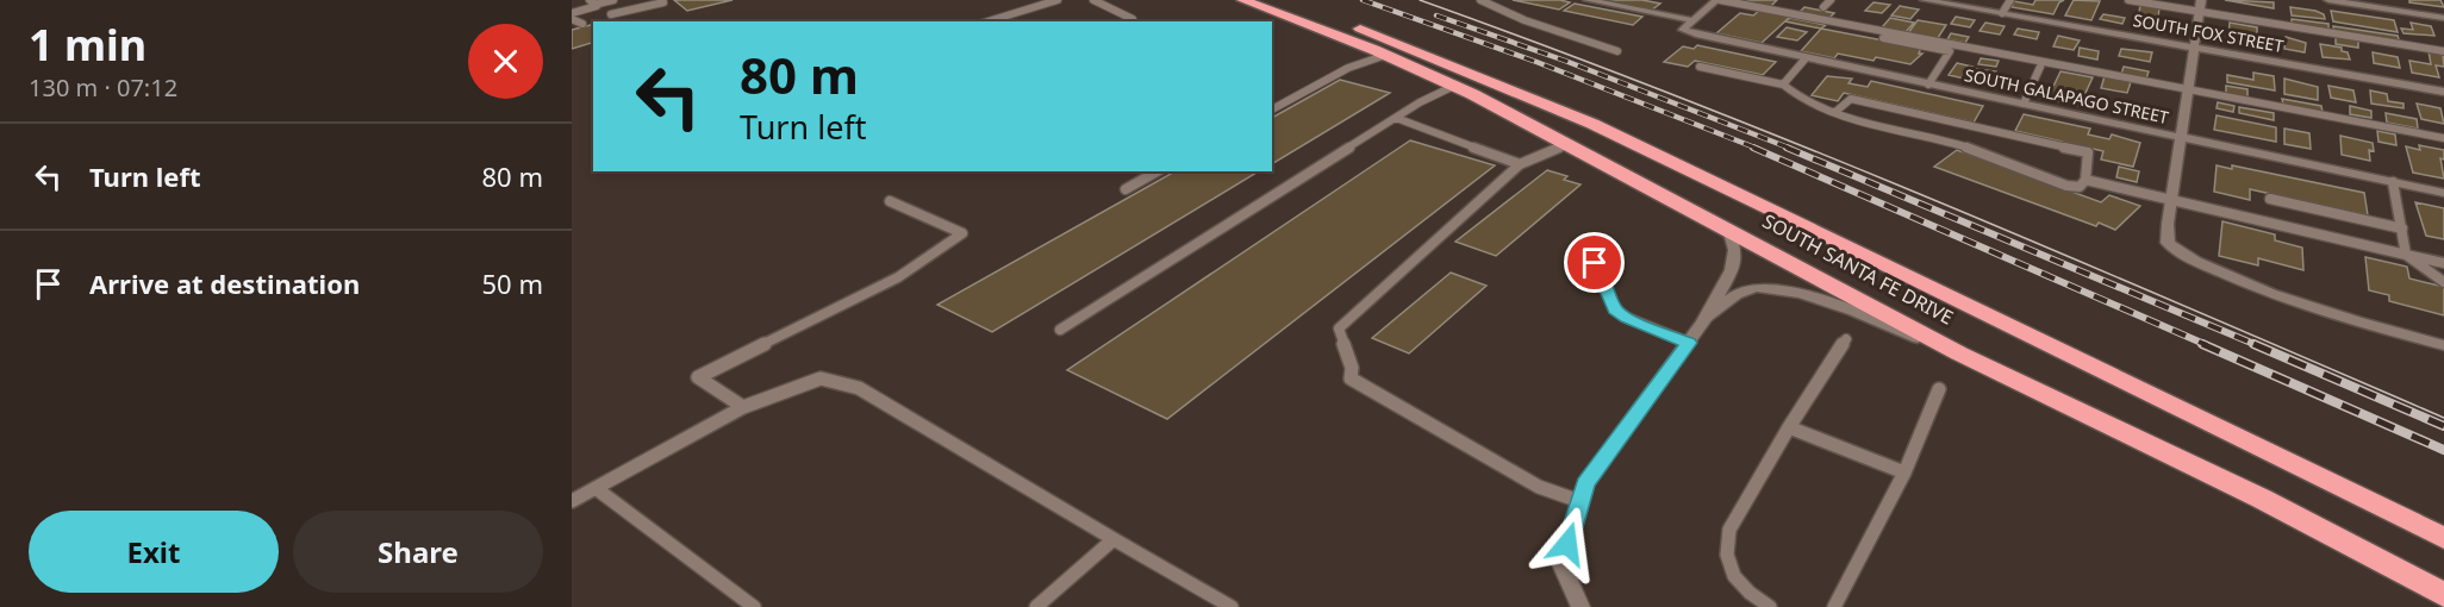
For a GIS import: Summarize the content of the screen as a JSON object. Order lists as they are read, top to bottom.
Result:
{
  "streets": {
    "highway": ["SOUTH SANTA FE DRIVE"],
    "street": ["SOUTH FOX STREET", "SOUTH GALAPAGO STREET"]
  },
  "page": {
    "heading": ["1 min", "130 m · 07:12"],
    "turn": ["80 m", "Turn left"],
    "list": [
      {
        "name": "Turn left",
        "value": "80 m"
      },
      {
        "name": "Arrive at destination",
        "value": "50 m"
      }
    ],
    "buttons": ["Exit", "Share"]
  }
}
